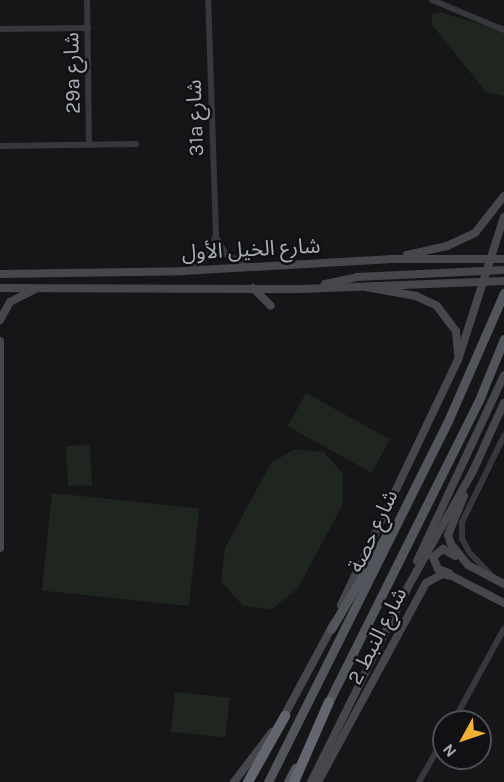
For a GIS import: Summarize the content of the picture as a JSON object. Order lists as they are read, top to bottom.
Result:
{
  "streets": {
    "main road": ["شارع الخيل الأول", "شارع حصة", "شارع النبط 2"],
    "street": ["29a شارع", "31a شارع"]
  },
  "north": "bottom left"
}
